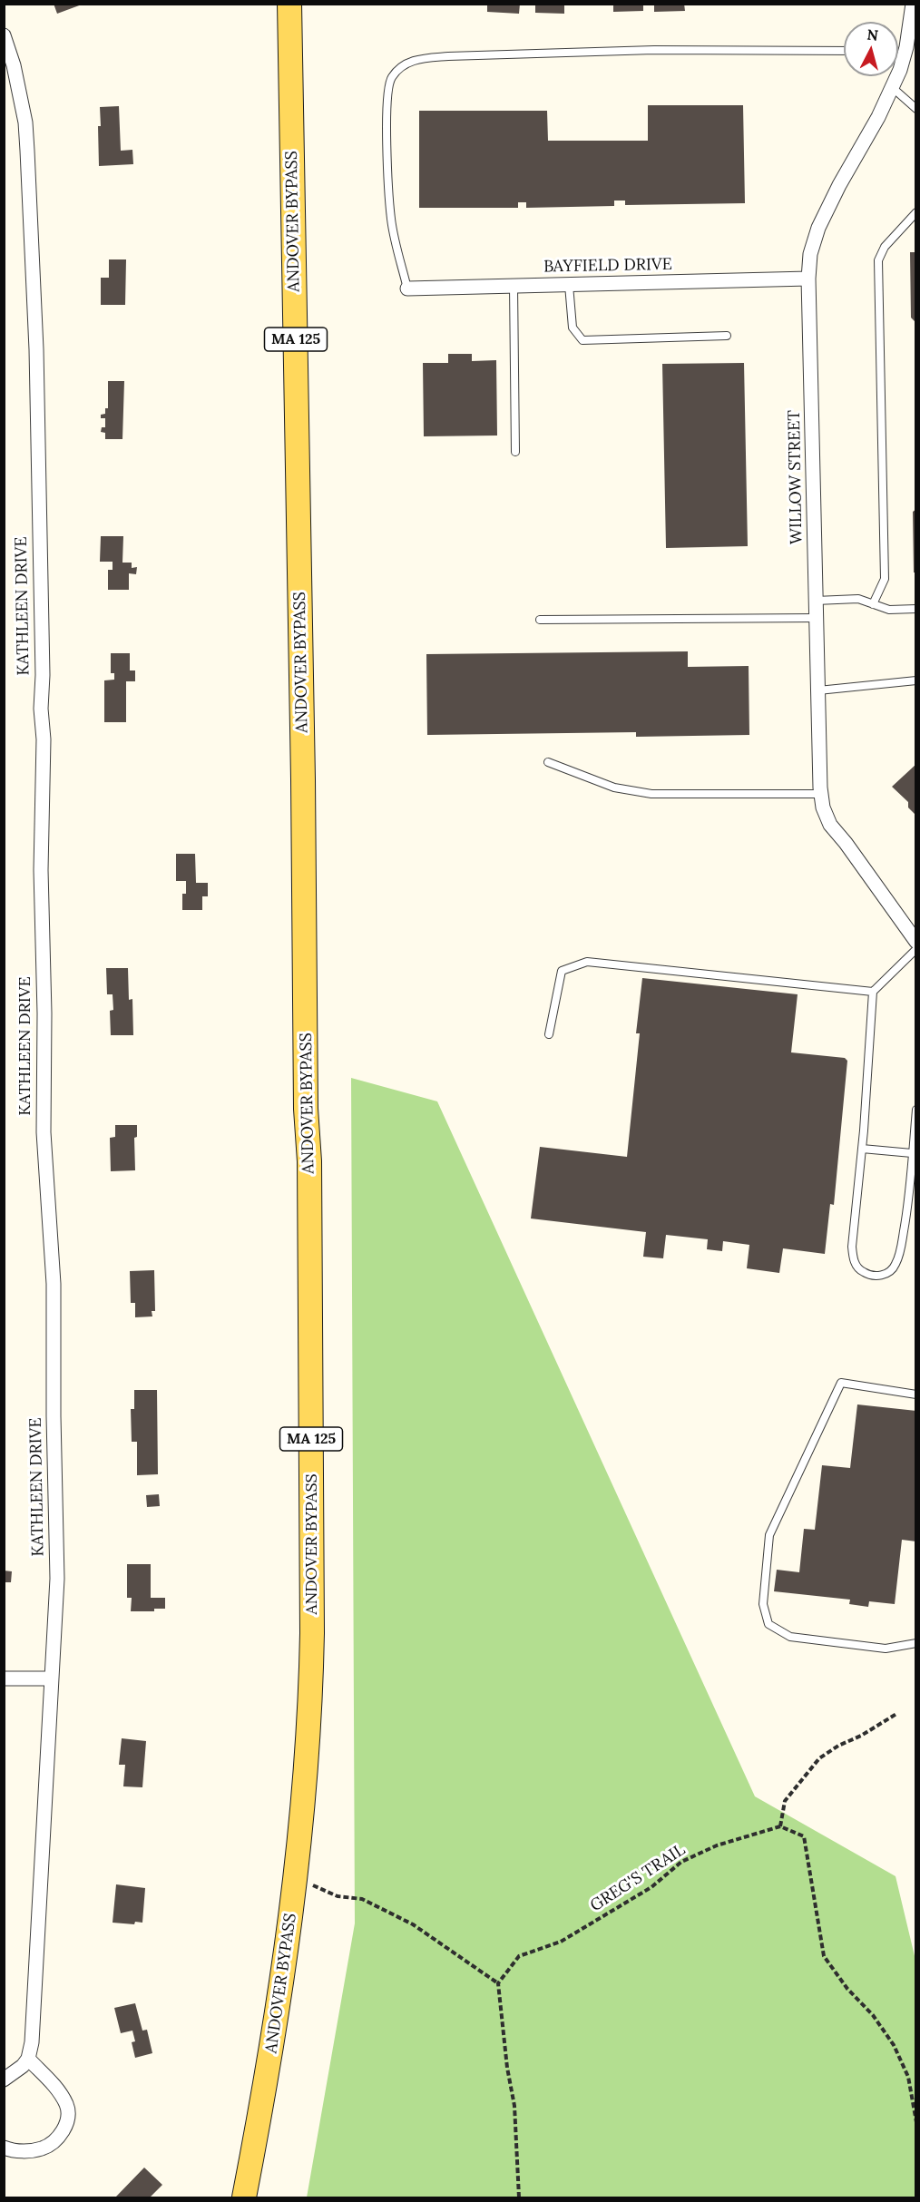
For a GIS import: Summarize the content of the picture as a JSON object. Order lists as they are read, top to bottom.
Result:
{
  "streets": {
    "main road": ["ANDOVER BYPASS", "MA 125"],
    "street": ["BAYFIELD DRIVE", "WILLOW STREET", "KATHLEEN DRIVE"],
    "path": ["GREG'S TRAIL"]
  },
  "crossings": [
    ["BAYFIELD DRIVE", "WILLOW STREET"]
  ],
  "north": "top"
}
